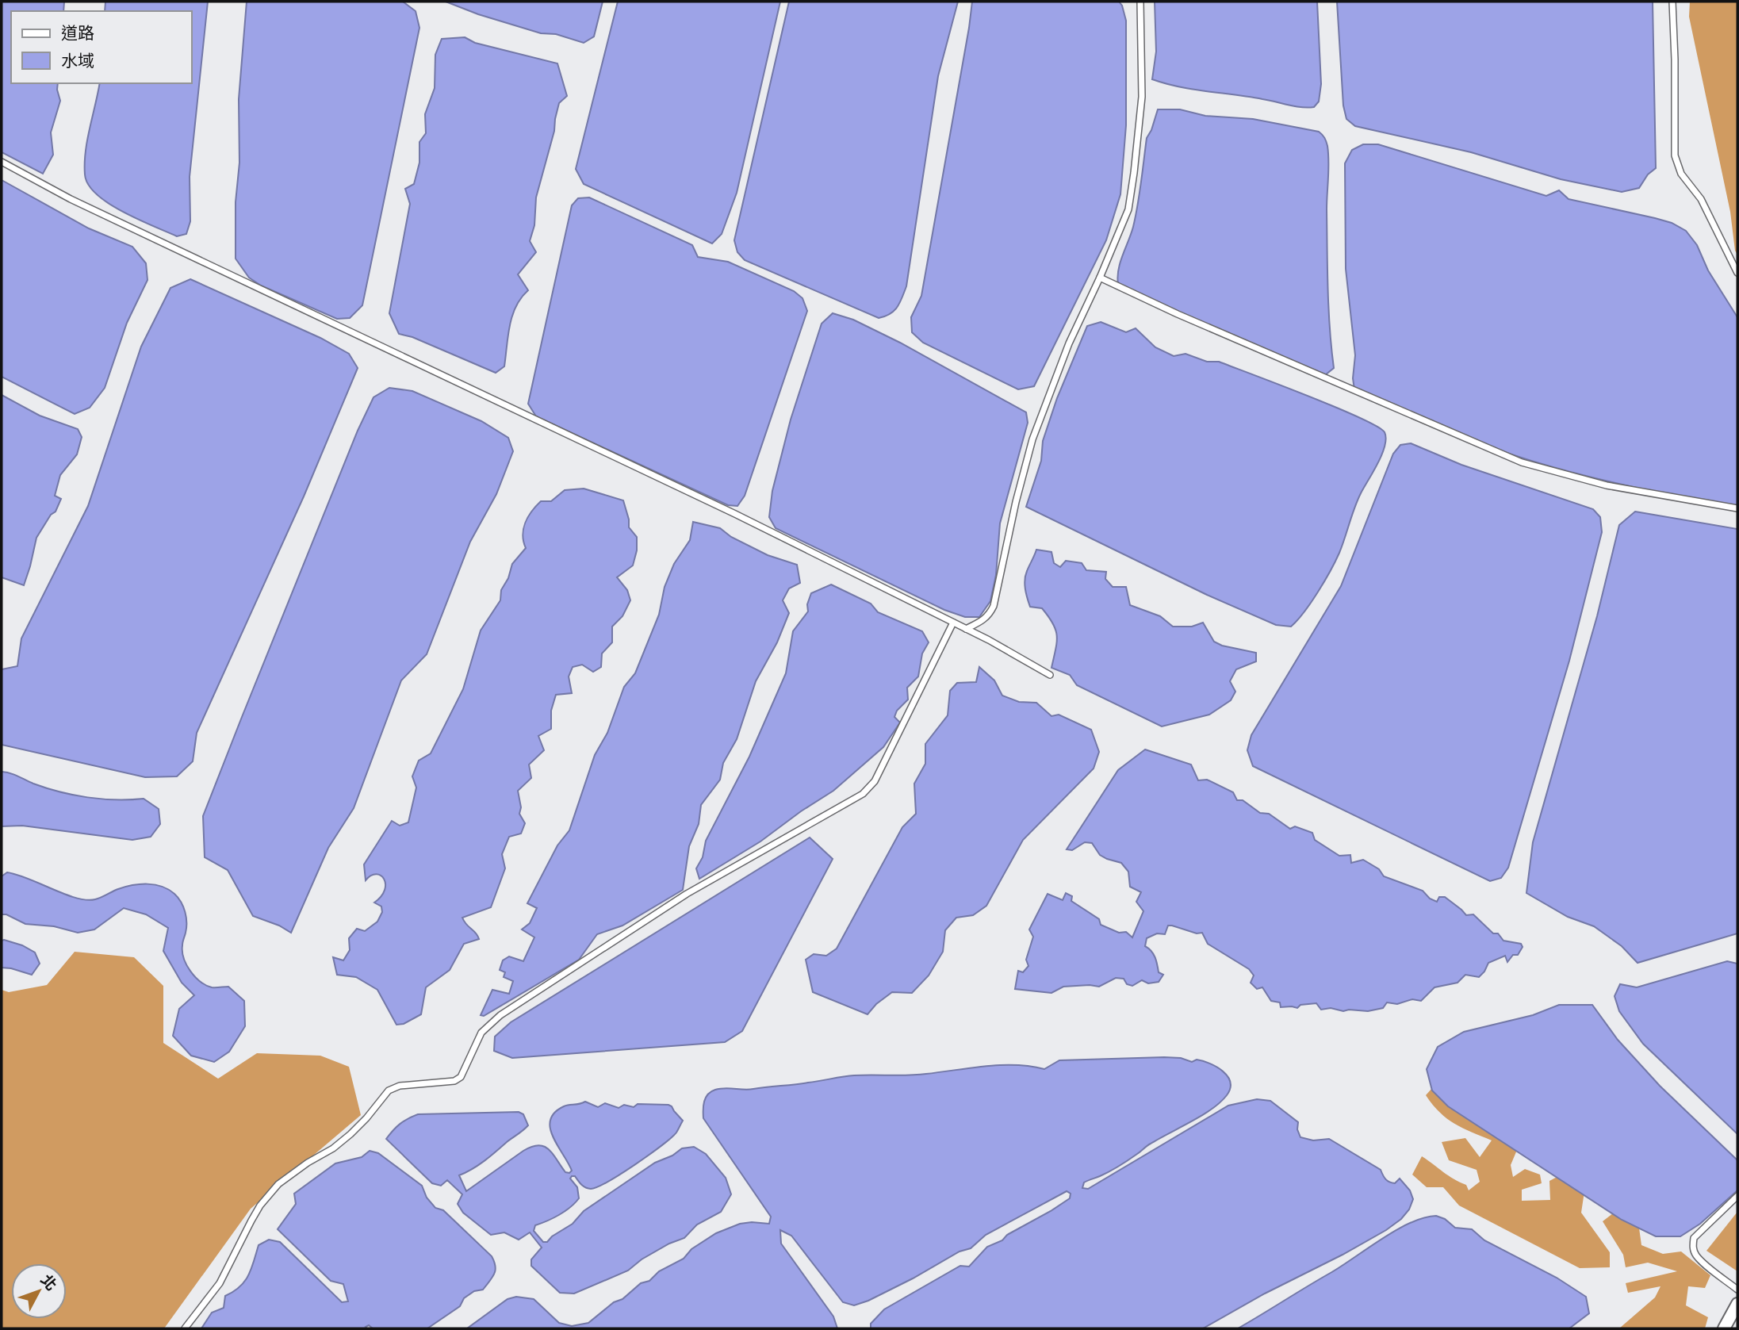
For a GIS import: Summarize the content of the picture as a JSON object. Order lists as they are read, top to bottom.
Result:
{
  "legend": ["道路", "水域"],
  "north": "top right"
}
